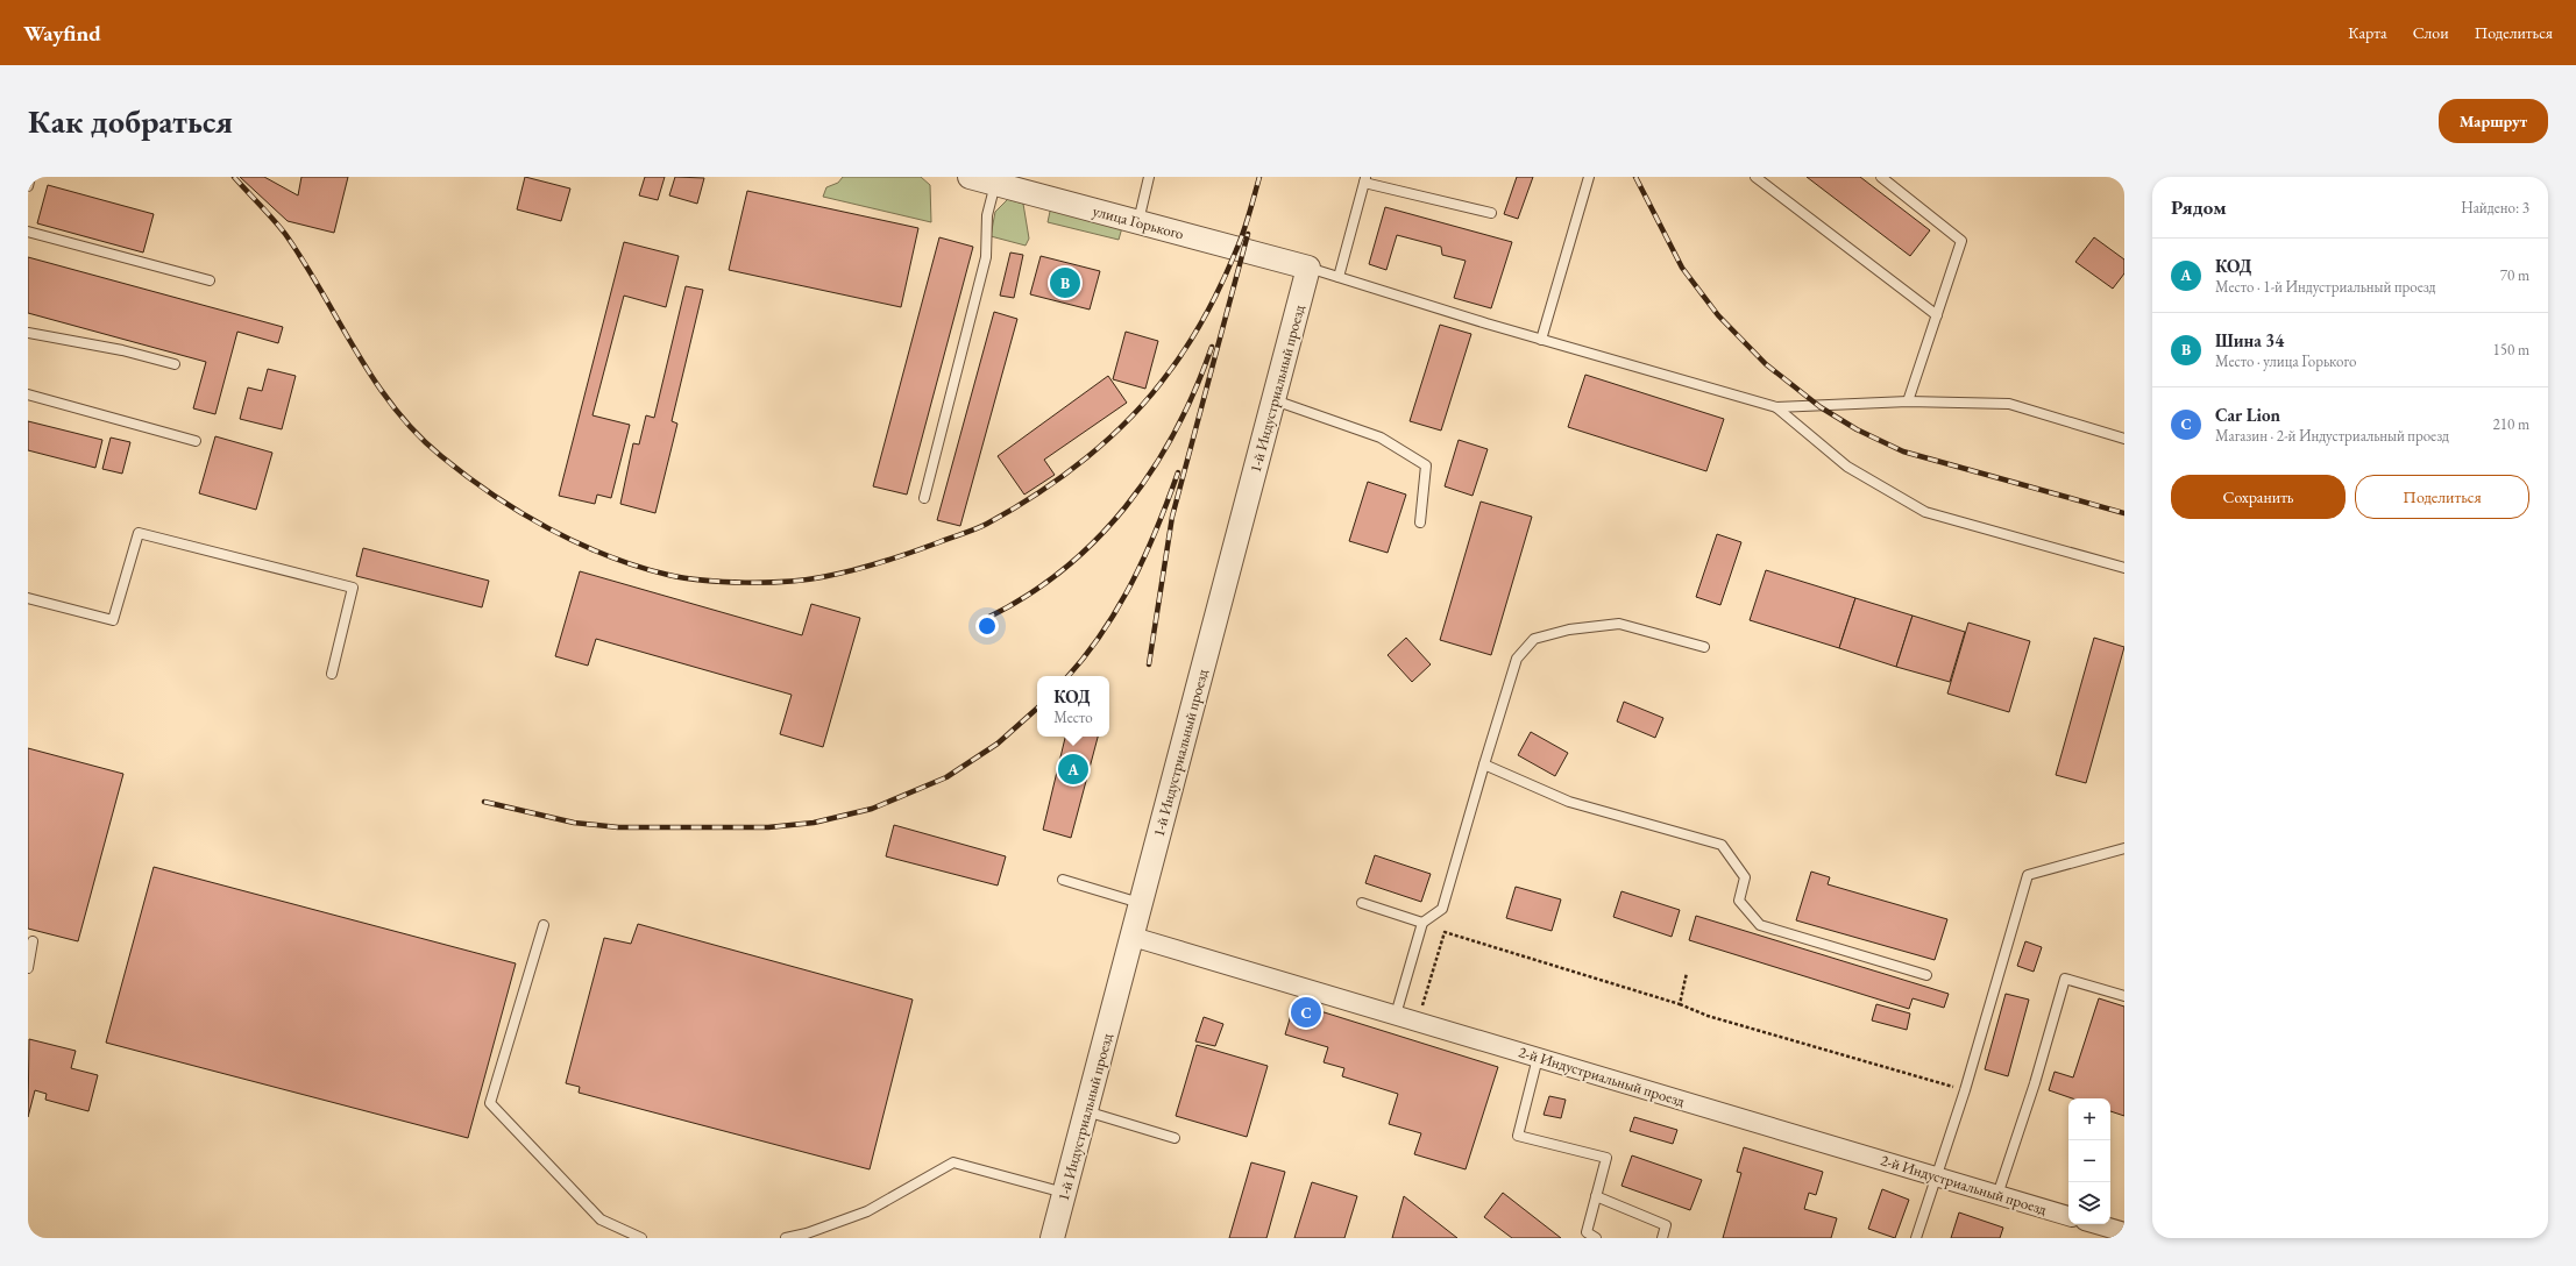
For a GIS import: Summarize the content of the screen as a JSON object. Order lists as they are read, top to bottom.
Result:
{
  "streets": {
    "street": ["улица Горького", "1-й Индустриальный проезд", "2-й Индустриальный проезд"]
  },
  "crossings": [
    ["улица Горького", "1-й Индустриальный проезд"],
    ["1-й Индустриальный проезд", "2-й Индустриальный проезд"]
  ],
  "page": {
    "header": "Wayfind",
    "nav": ["Карта", "Слои", "Поделиться"],
    "buttons": [
      "Маршрут",
      ["Сохранить", "Поделиться"]
    ],
    "title": "Как добраться",
    "heading": ["Рядом", "Найдено: 3"],
    "list": [
      {
        "mark": "A",
        "name": "КОД",
        "note": "Место · 1-й Индустриальный проезд",
        "value": "70 m"
      },
      {
        "mark": "B",
        "name": "Шина 34",
        "note": "Место · улица Горького",
        "value": "150 m"
      },
      {
        "mark": "C",
        "name": "Car Lion",
        "note": "Магазин · 2-й Индустриальный проезд",
        "value": "210 m"
      }
    ],
    "pins": ["B", "A", "C"],
    "popup": ["КОД", "Место"],
    "map_buttons": ["+", "−"]
  }
}
